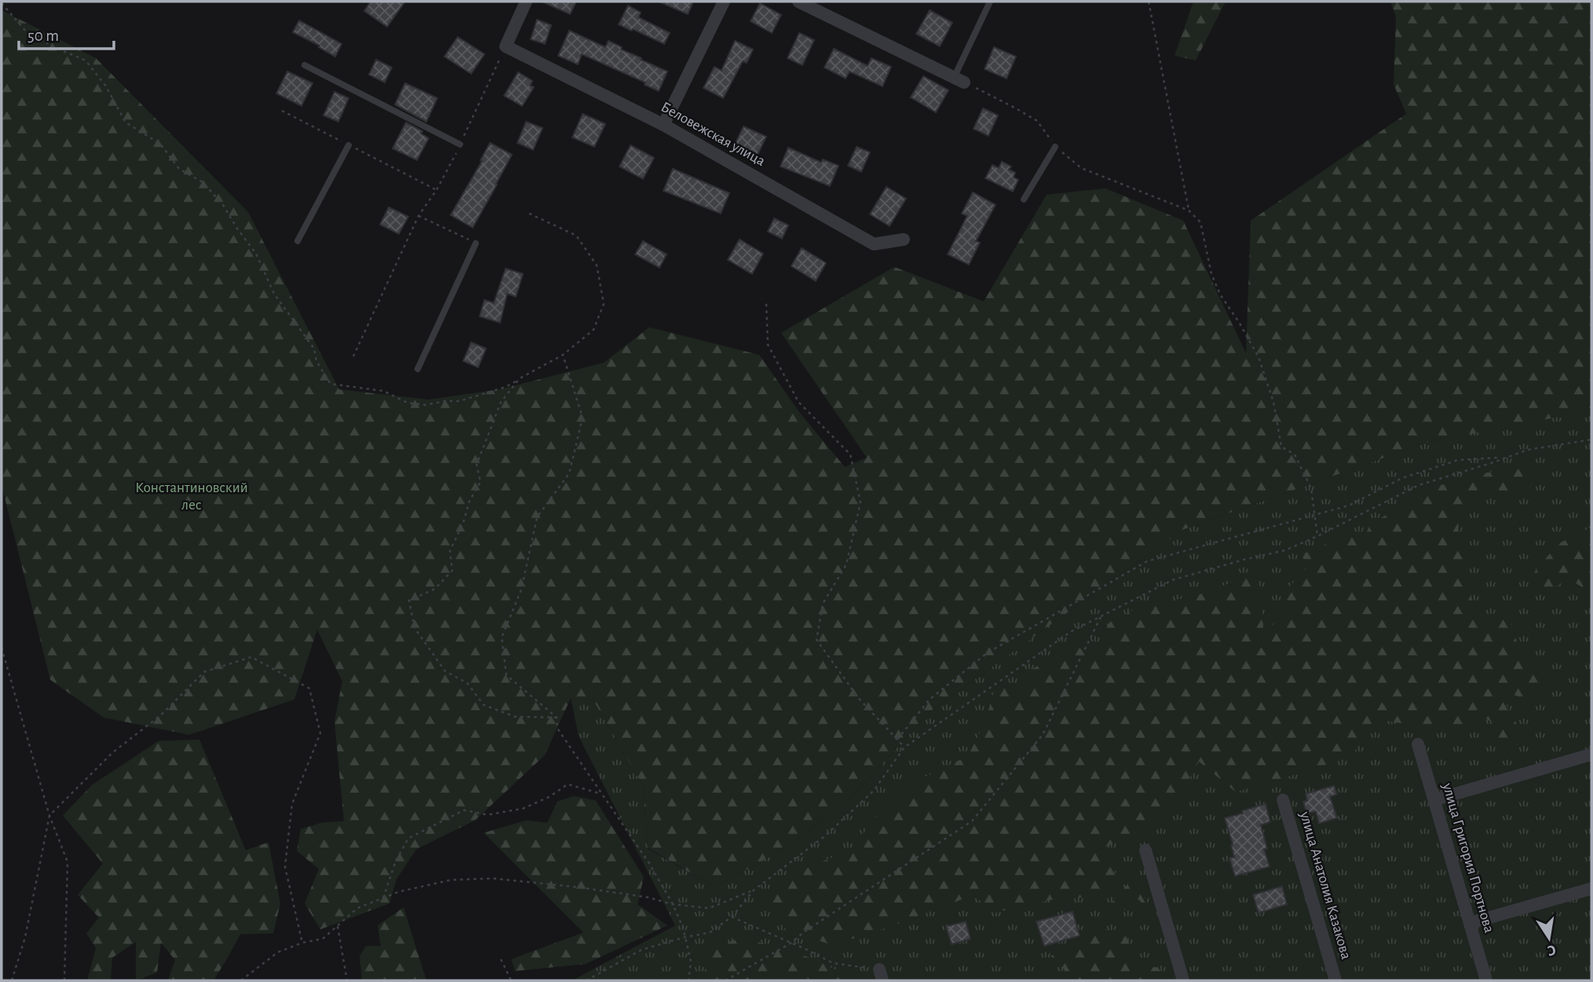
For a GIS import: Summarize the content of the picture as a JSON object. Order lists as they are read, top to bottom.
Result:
{
  "streets": {
    "street": ["Беловежская улица", "улица Григория Портнова", "улица Анатолия Казакова"]
  },
  "parks": ["Константиновский лес"],
  "scale_bar": "50 m",
  "north": "bottom"
}
